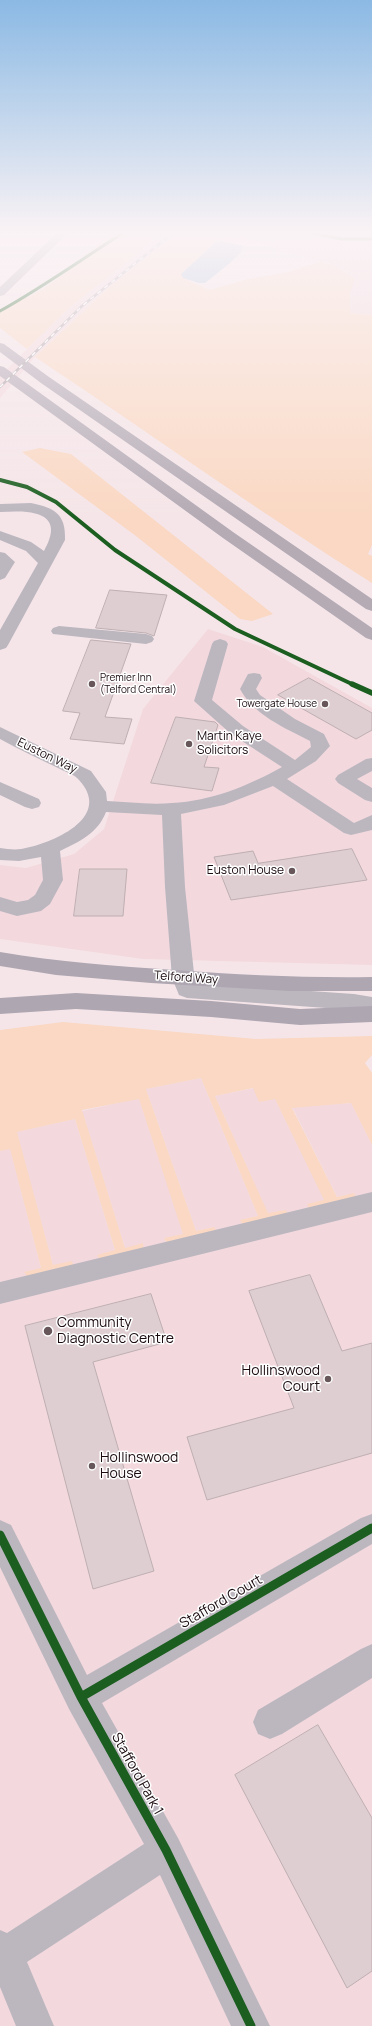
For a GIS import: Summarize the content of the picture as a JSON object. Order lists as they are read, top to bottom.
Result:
{
  "streets": {
    "main road": ["Telford Way"],
    "street": ["Euston Way", "Stafford Court", "Stafford Park 1"]
  },
  "crossings": [
    ["Stafford Court", "Stafford Park 1"]
  ],
  "places": [
    "Premier Inn (Telford Central)",
    "Towergate House",
    "Martin Kaye Solicitors",
    "Euston House",
    "Community Diagnostic Centre",
    "Hollinswood Court",
    "Hollinswood House"
  ]
}
